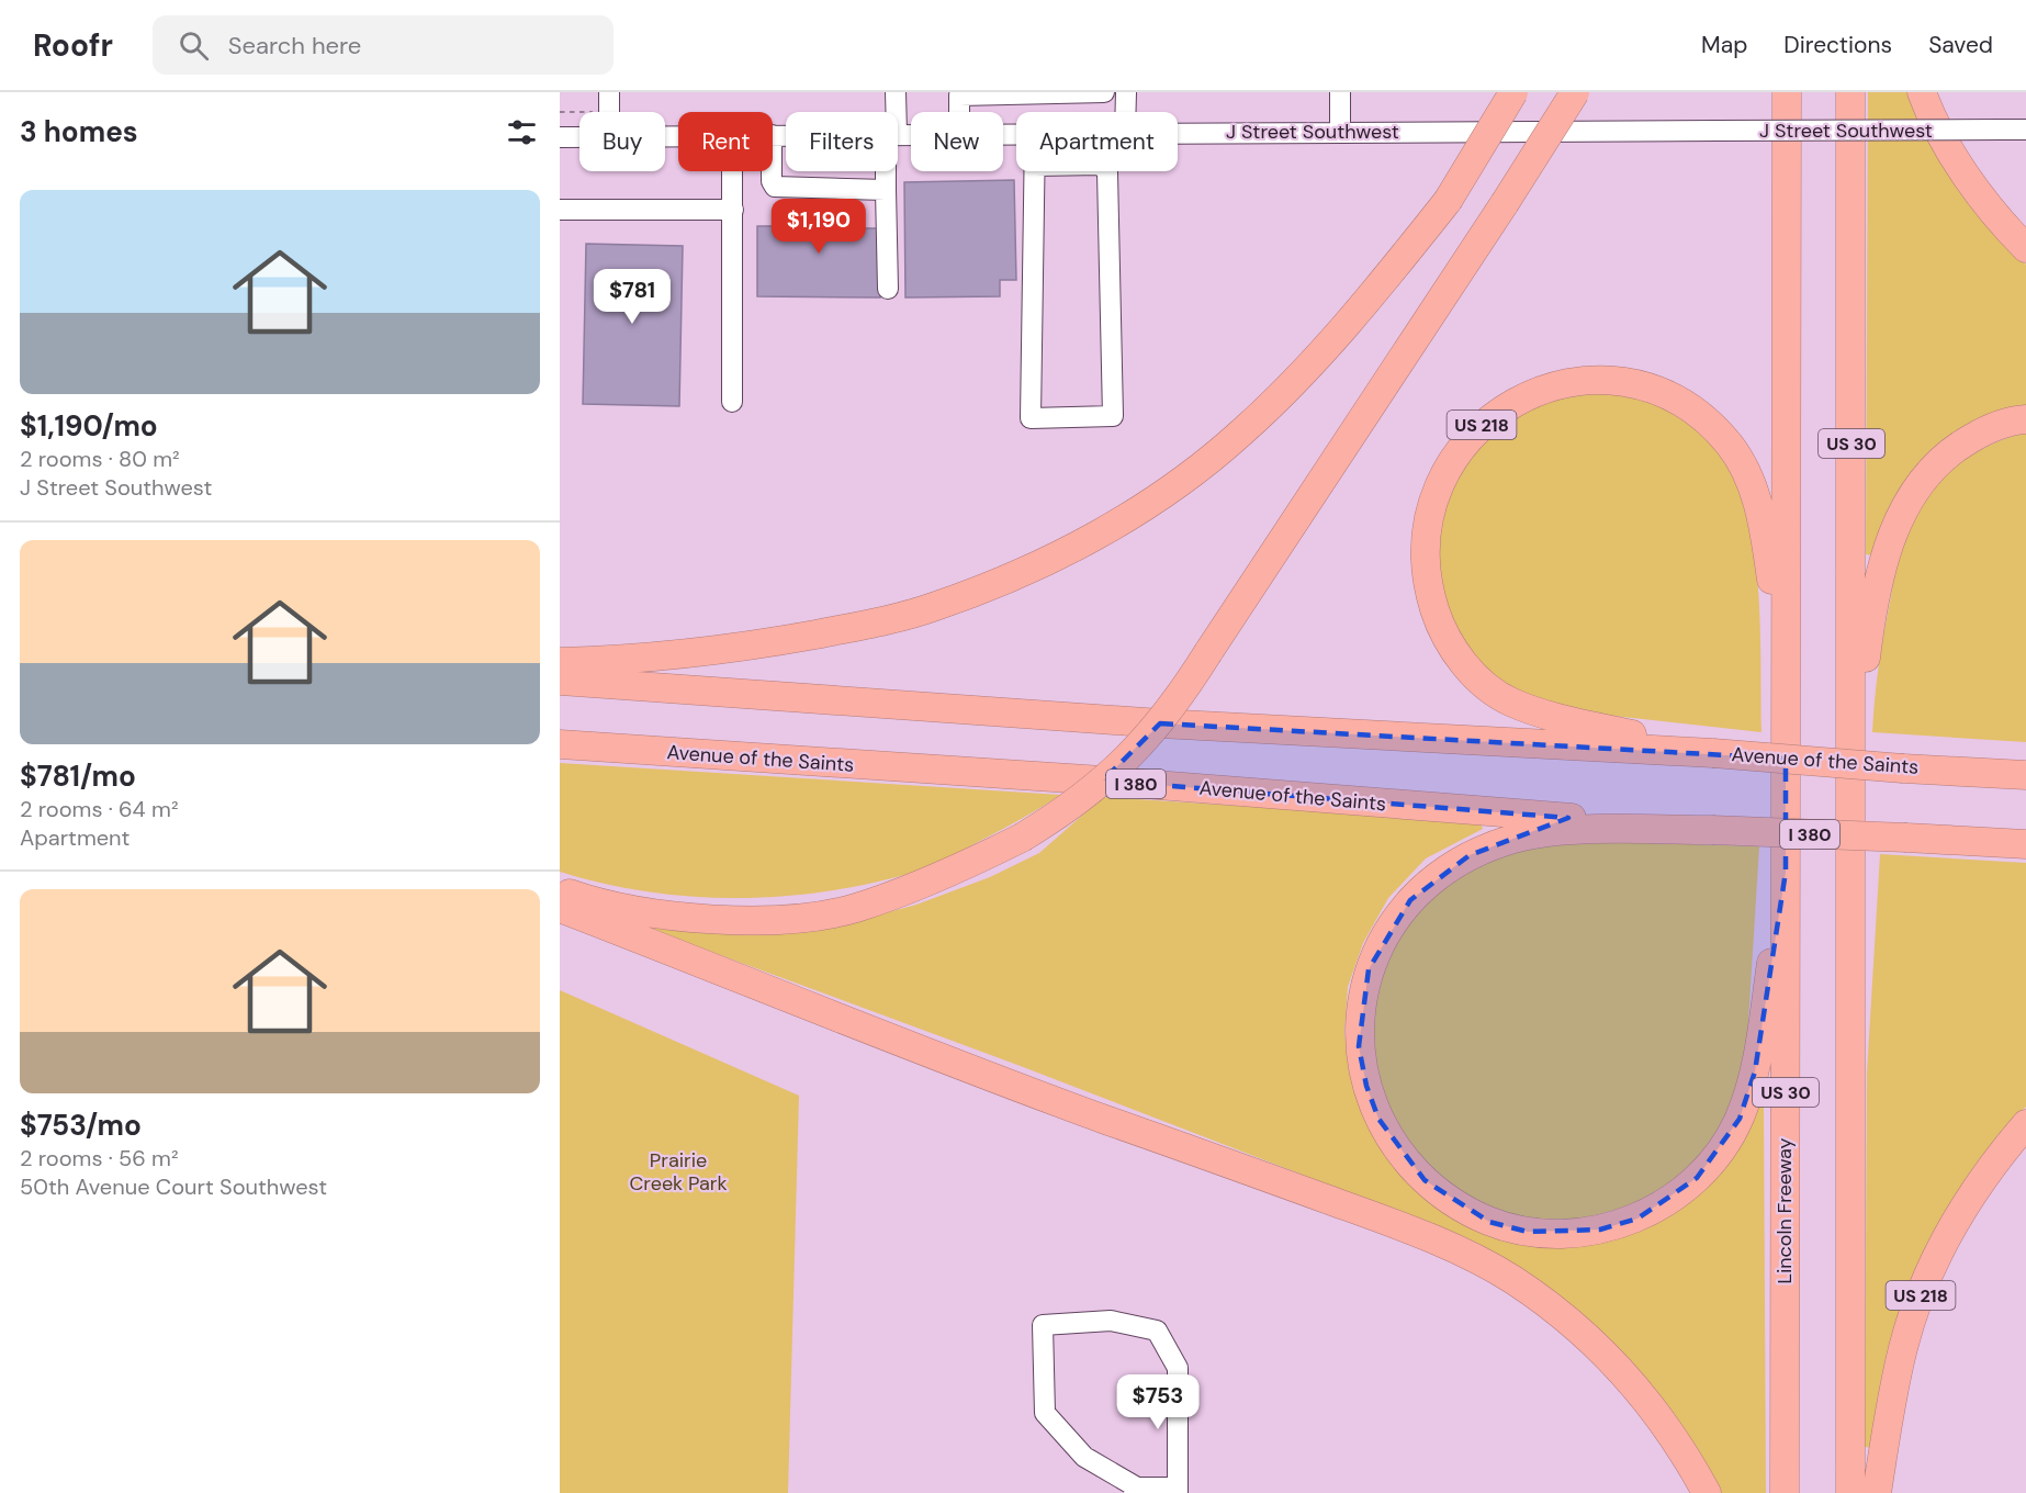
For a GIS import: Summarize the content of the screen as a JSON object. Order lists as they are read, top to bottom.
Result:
{
  "streets": {
    "highway": [
      "US 218",
      "US 30",
      "Avenue of the Saints",
      "I 380",
      "Lincoln Freeway"
    ],
    "street": ["J Street Southwest"]
  },
  "crossings": [
    ["US 218", "US 30"],
    ["US 218", "Avenue of the Saints"],
    ["US 218", "Lincoln Freeway"],
    ["US 30", "Lincoln Freeway"]
  ],
  "parks": ["Prairie Creek Park"],
  "page": {
    "header": "Roofr",
    "search": "Search here",
    "nav": ["Map", "Directions", "Saved"],
    "heading": "3 homes",
    "chip": [
      "Buy",
      "Rent",
      "Filters",
      "New",
      "Apartment"
    ],
    "list": [
      {
        "name": "$1,190/mo",
        "note": "2 rooms · 80 m² · J Street Southwest"
      },
      {
        "name": "$781/mo",
        "note": "2 rooms · 64 m² · Apartment"
      },
      {
        "name": "$753/mo",
        "note": "2 rooms · 56 m² · 50th Avenue Court Southwest"
      }
    ],
    "price": ["$1,190", "$781", "$753"]
  }
}
